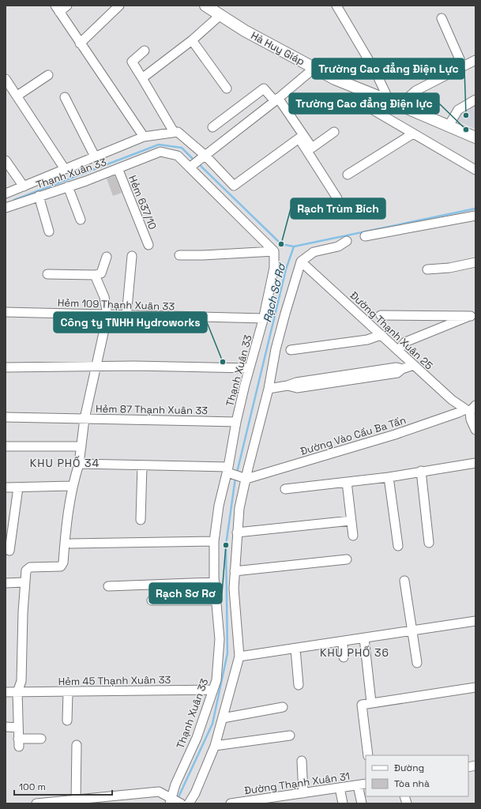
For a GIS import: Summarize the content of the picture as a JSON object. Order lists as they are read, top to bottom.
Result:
{
  "streets": {
    "main road": ["Hà Huy Giáp"],
    "street": [
      "Thạnh Xuân 33",
      "Hẻm 637/10",
      "Hẻm 109 Thạnh Xuân 33",
      "Đường Thạnh Xuân 25",
      "Hẻm 87 Thạnh Xuân 33",
      "Đường Vào Cầu Ba Tấn",
      "Hẻm 45 Thạnh Xuân 33",
      "Đường Thạnh Xuân 31"
    ]
  },
  "crossings": [
    ["Thạnh Xuân 33", "Hẻm 637/10"],
    ["Thạnh Xuân 33", "Hẻm 109 Thạnh Xuân 33"],
    ["Thạnh Xuân 33", "Hẻm 87 Thạnh Xuân 33"],
    ["Thạnh Xuân 33", "Hẻm 45 Thạnh Xuân 33"],
    ["Đường Thạnh Xuân 25", "Đường Vào Cầu Ba Tấn"]
  ],
  "districts": ["KHU PHỐ 34", "KHU PHỐ 36"],
  "water": ["Rạch Sơ Rơ"],
  "places": [
    "Trường Cao đẳng Điện Lực",
    "Trường Cao đẳng Điện lực",
    "Rạch Trùm Bích",
    "Công ty TNHH Hydroworks",
    "Rạch Sơ Rơ"
  ],
  "legend": ["Đường", "Tòa nhà"],
  "scale_bar": "100 m"
}
